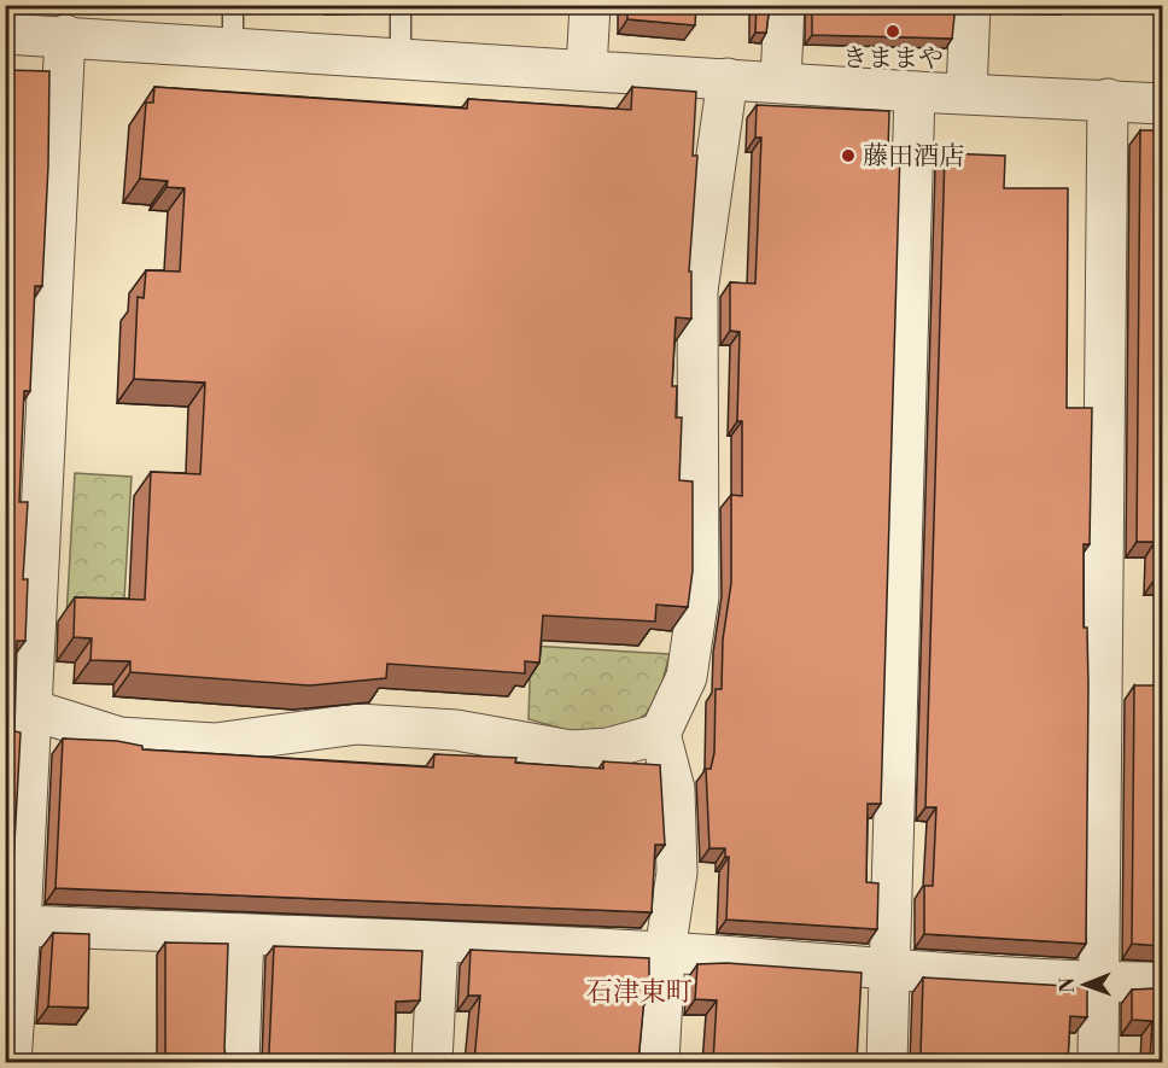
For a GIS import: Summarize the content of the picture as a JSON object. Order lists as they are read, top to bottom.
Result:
{
  "districts": ["石津東町"],
  "places": ["きままや", "藤田酒店"],
  "north": "left"
}
